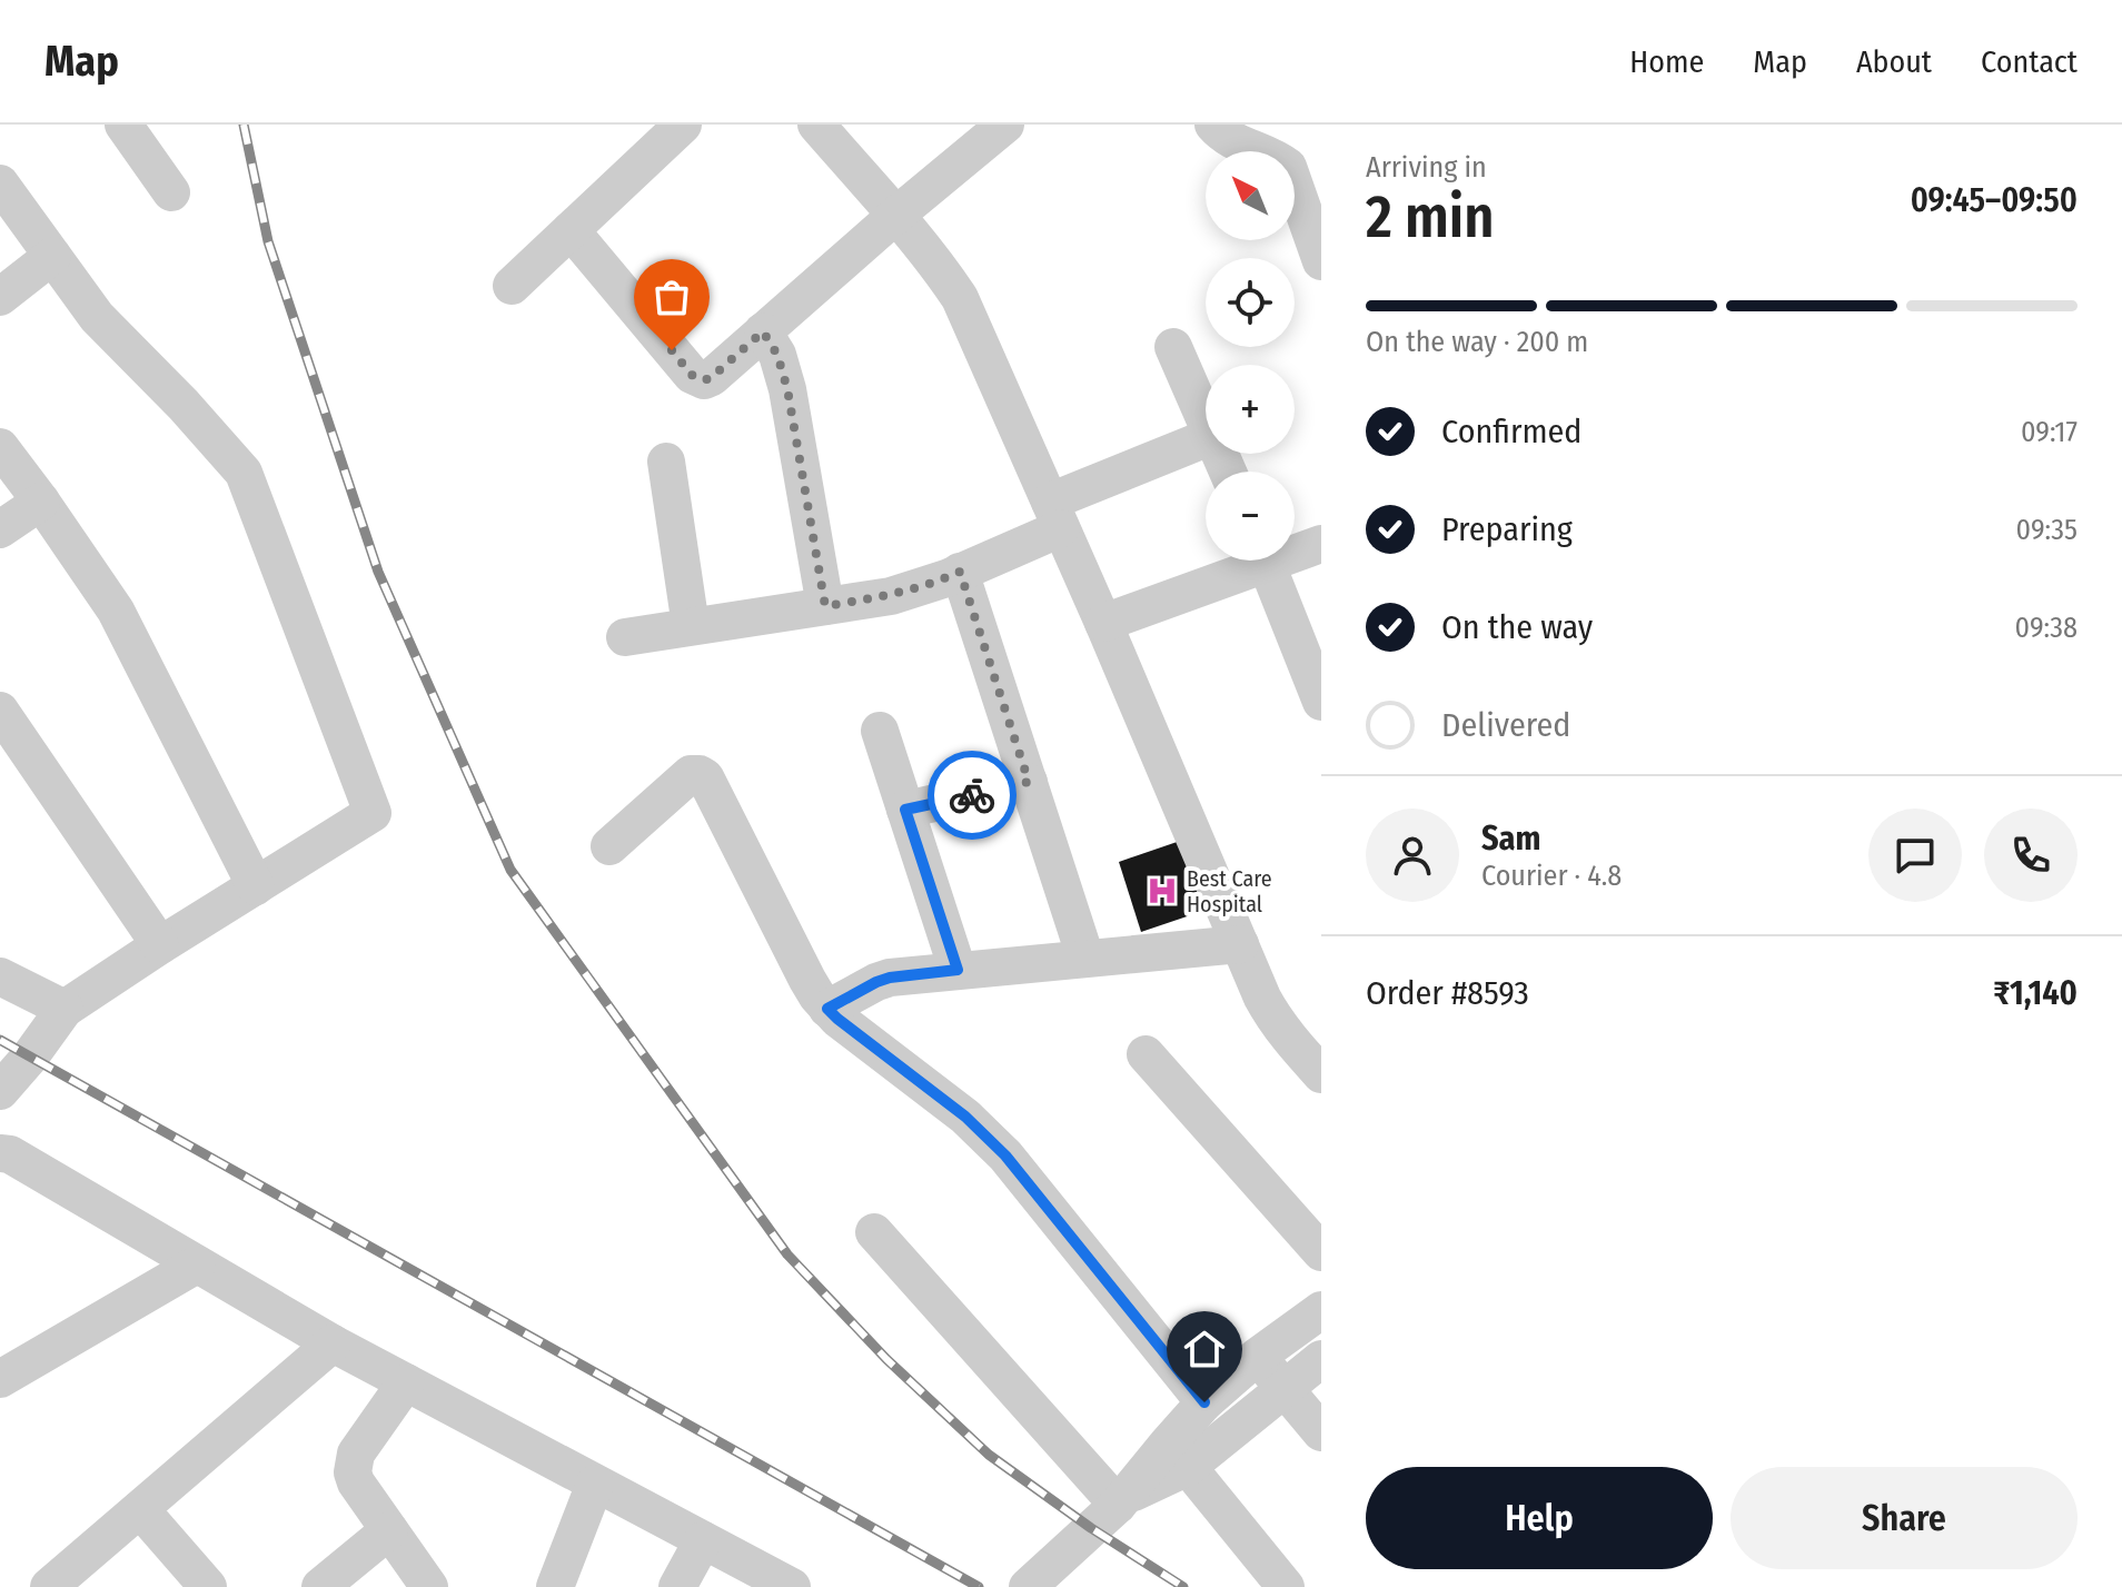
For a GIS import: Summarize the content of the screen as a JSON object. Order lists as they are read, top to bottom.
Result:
{
  "places": {
    "hospital": ["Best Care Hospital"]
  },
  "north": "top left",
  "page": {
    "header": "Map",
    "nav": [
      "Home",
      "Map",
      "About",
      "Contact"
    ],
    "heading": ["2 min", "Arriving in", "09:45–09:50"],
    "panel": [
      "Sam",
      "Courier · 4.8",
      "Order #8593",
      "₹1,140"
    ],
    "map_buttons": ["+", "−"],
    "bar": "On the way · 200 m",
    "list": [
      ["Confirmed", "09:17"],
      ["Preparing", "09:35"],
      ["On the way", "09:38"],
      "Delivered"
    ],
    "buttons": ["Help", "Share"]
  }
}
